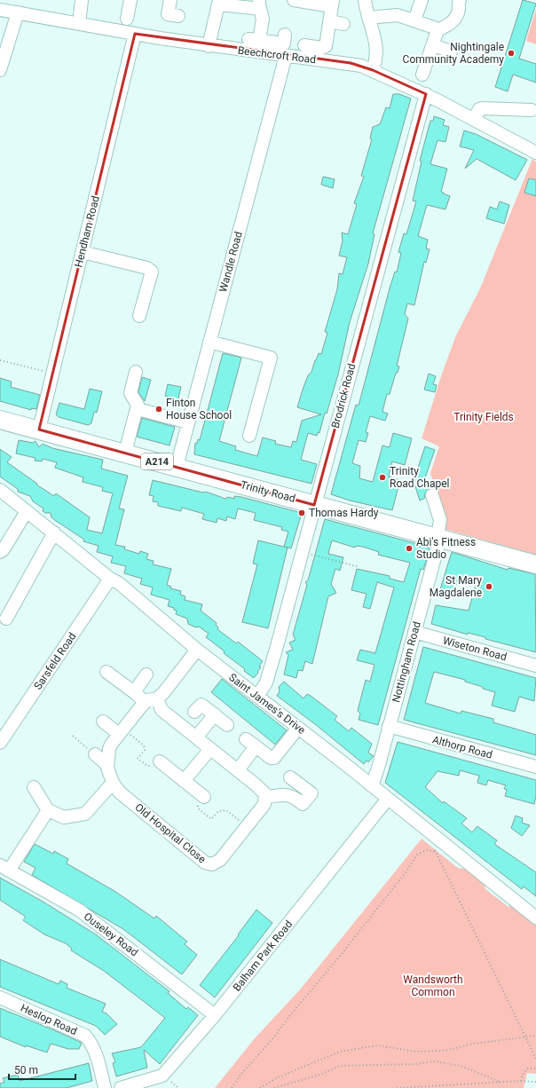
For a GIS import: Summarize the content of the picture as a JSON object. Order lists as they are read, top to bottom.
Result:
{
  "streets": {
    "highway": ["A214", "Trinity Road"],
    "street": [
      "Beechcroft Road",
      "Hendham Road",
      "Wandle Road",
      "Brodrick Road",
      "Wiseton Road",
      "Sarsfeld Road",
      "Nottingham Road",
      "Saint James's Drive",
      "Althorp Road",
      "Old Hospital Close",
      "Ouseley Road",
      "Balham Park Road",
      "Heslop Road"
    ]
  },
  "crossings": [
    ["Beechcroft Road", "Hendham Road"],
    ["Beechcroft Road", "Wandle Road"],
    ["Beechcroft Road", "Brodrick Road"],
    ["Hendham Road", "Trinity Road"],
    ["Wandle Road", "Trinity Road"],
    ["Brodrick Road", "Trinity Road"],
    ["Brodrick Road", "Saint James's Drive"],
    ["Trinity Road", "Nottingham Road"],
    ["Wiseton Road", "Nottingham Road"],
    ["Sarsfeld Road", "Saint James's Drive"],
    ["Nottingham Road", "Saint James's Drive"],
    ["Nottingham Road", "Althorp Road"],
    ["Saint James's Drive", "Balham Park Road"],
    ["Ouseley Road", "Balham Park Road"]
  ],
  "parks": ["Trinity Fields", "Wandsworth Common"],
  "places": [
    "Nightingale Community Academy",
    "Finton House School",
    "Trinity Road Chapel",
    "Thomas Hardy",
    "Abi's Fitness Studio",
    "St Mary Magdalene"
  ],
  "scale_bar": "50 m"
}
